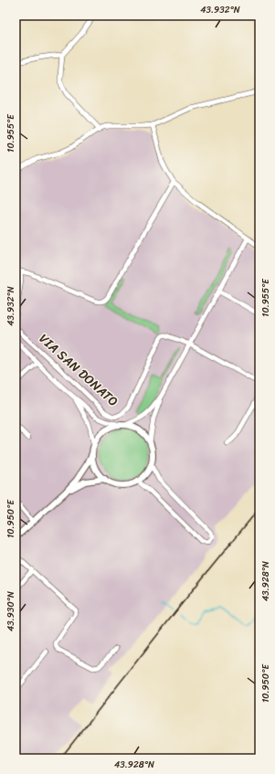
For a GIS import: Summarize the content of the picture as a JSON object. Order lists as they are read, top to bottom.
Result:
{
  "streets": {
    "street": ["VIA SAN DONATO"]
  },
  "coordinates": [
    "43.932°N",
    "10.955°E",
    "10.950°E",
    "43.928°N",
    "43.930°N"
  ]
}
